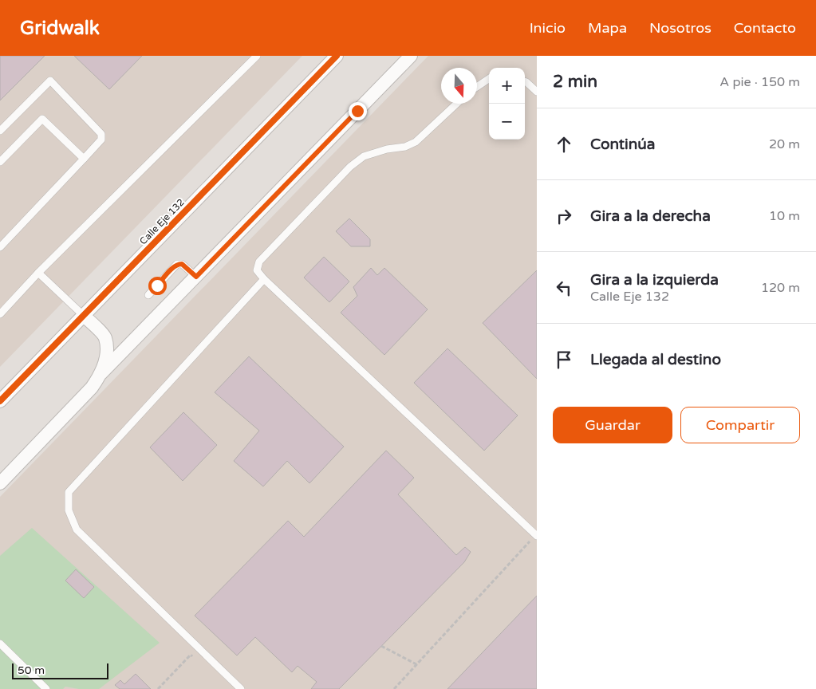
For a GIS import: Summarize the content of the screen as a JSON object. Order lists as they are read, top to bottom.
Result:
{
  "streets": {
    "street": ["Calle Eje 132"]
  },
  "scale_bar": "50 m",
  "north": "bottom",
  "page": {
    "header": "Gridwalk",
    "nav": [
      "Inicio",
      "Mapa",
      "Nosotros",
      "Contacto"
    ],
    "heading": ["2 min", "A pie · 150 m"],
    "map_buttons": ["+", "−"],
    "list": [
      ["Continúa", "20 m"],
      ["Gira a la derecha", "10 m"],
      ["Gira a la izquierda", "Calle Eje 132", "120 m"],
      "Llegada al destino"
    ],
    "buttons": ["Guardar", "Compartir"],
    "scale": "50 m"
  }
}
